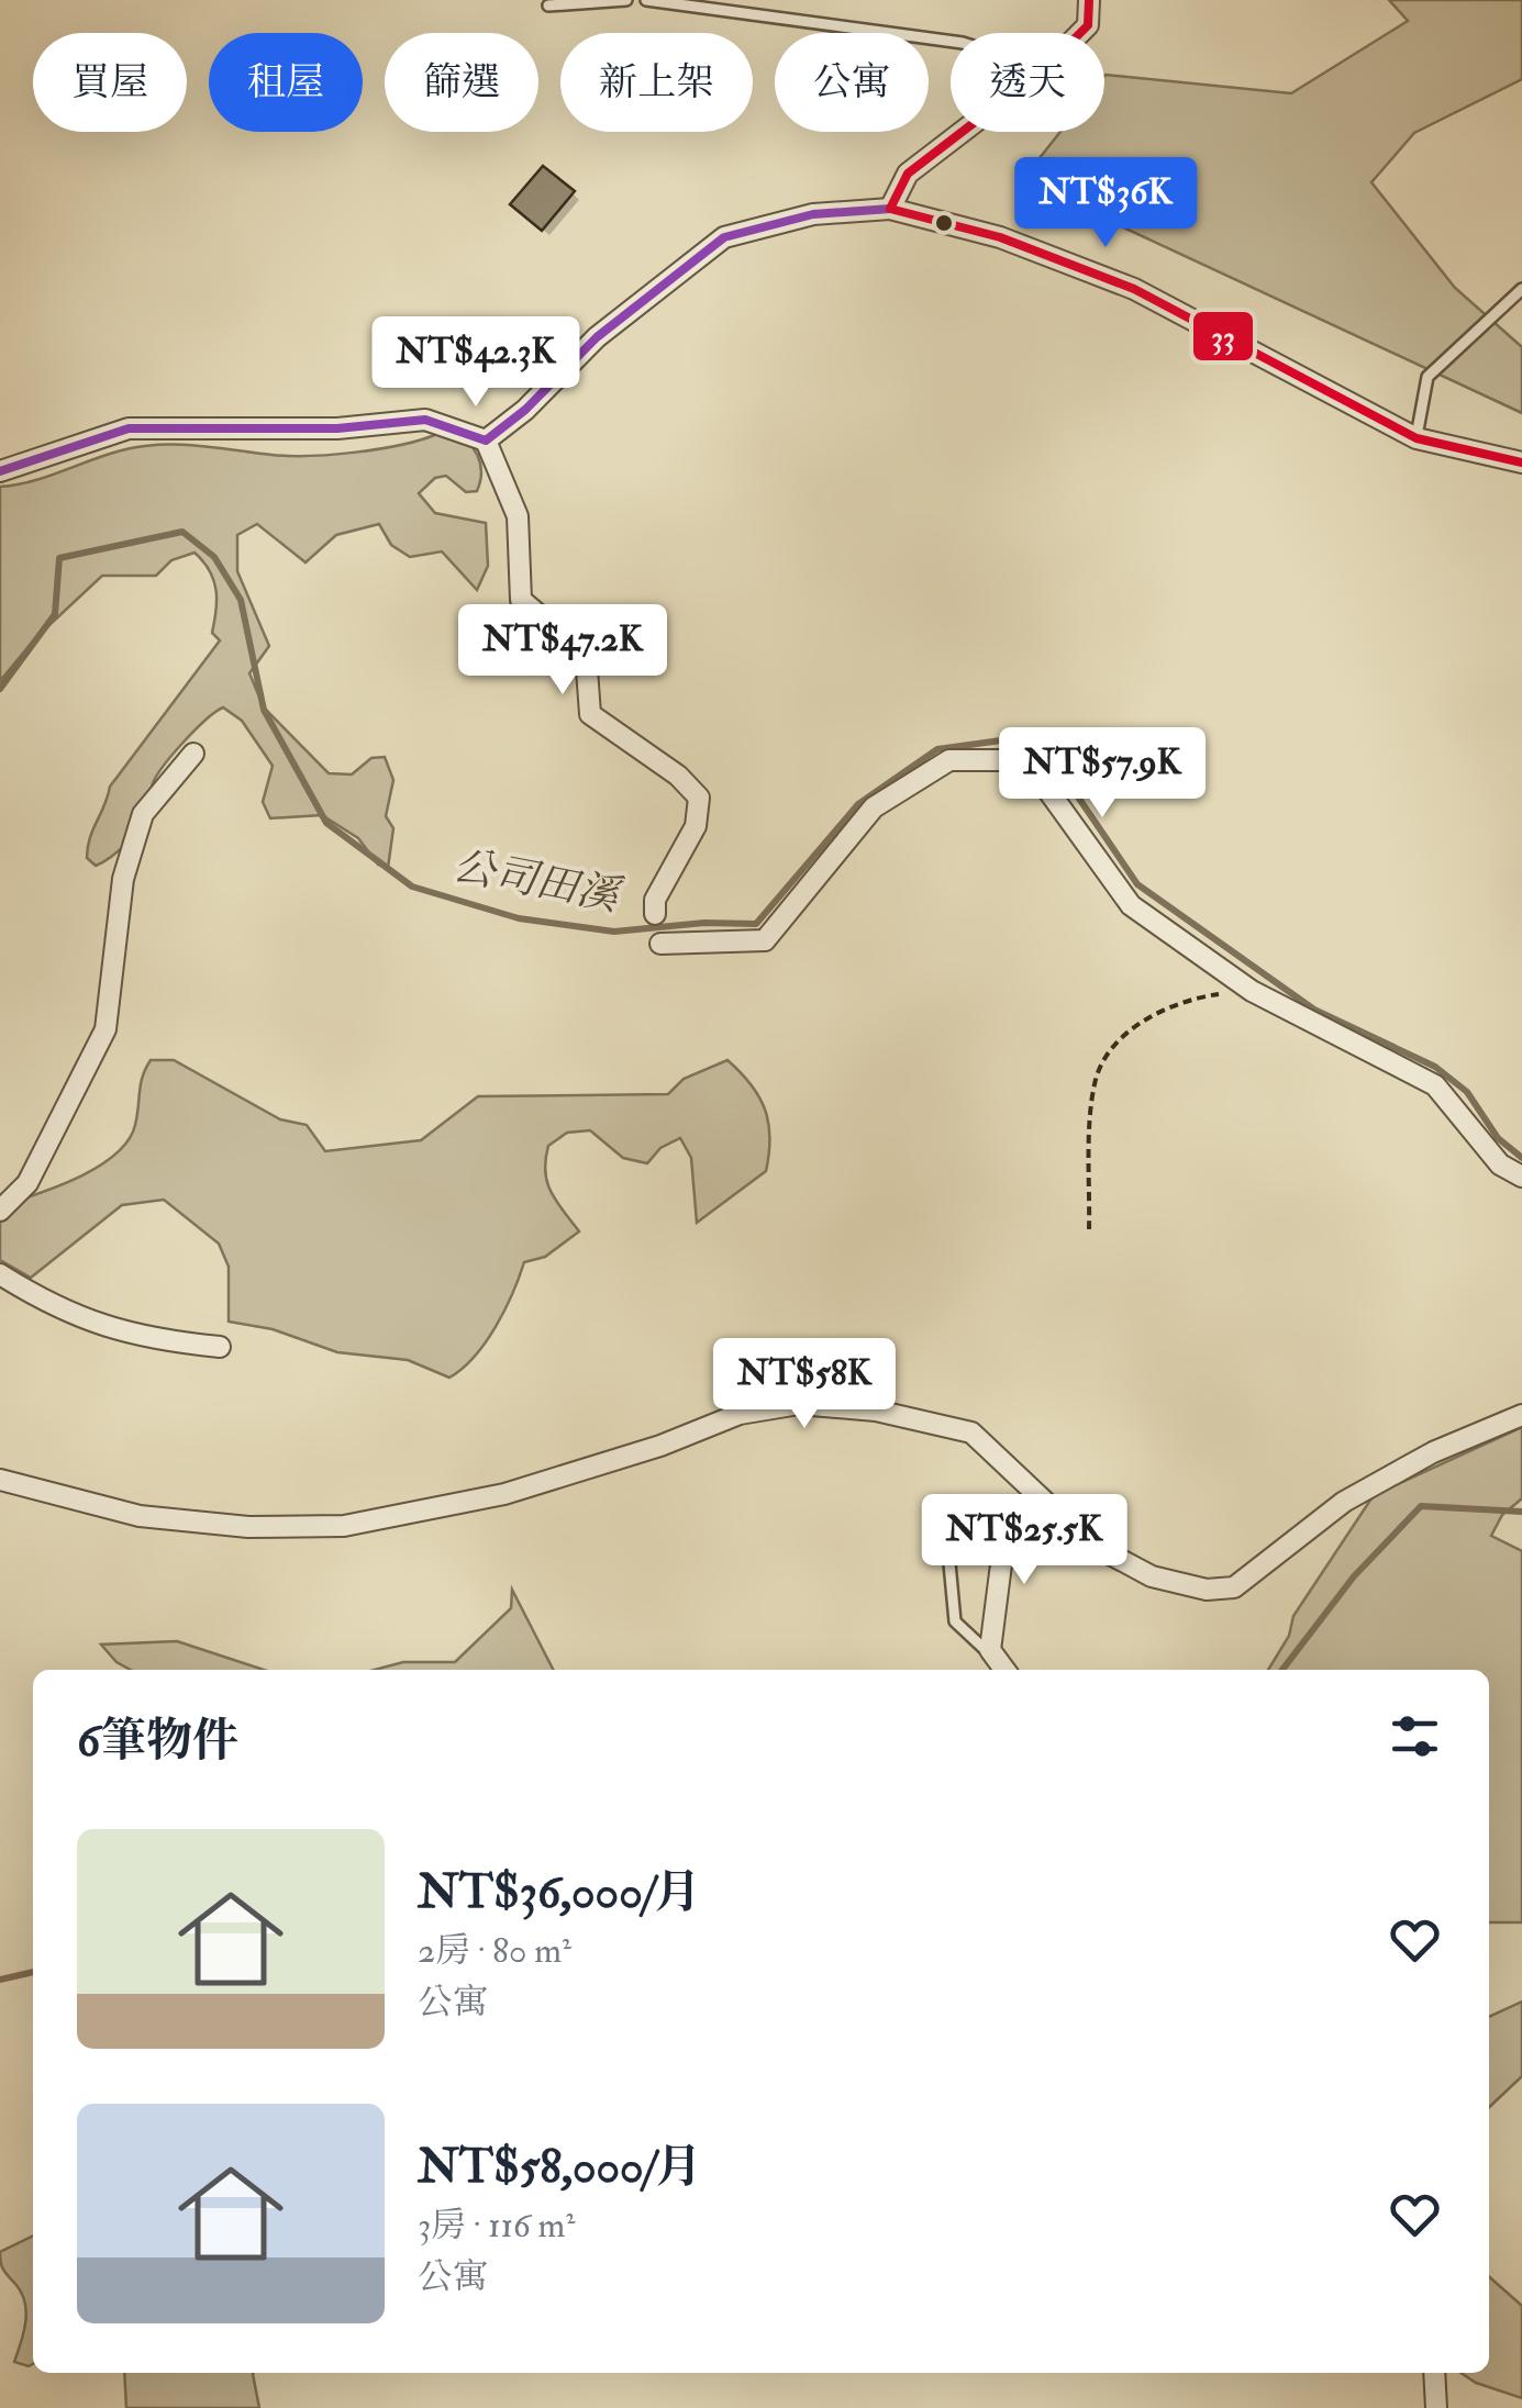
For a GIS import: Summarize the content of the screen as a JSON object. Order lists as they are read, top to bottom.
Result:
{
  "water": ["公司田溪"],
  "lines": ["transit line 33"],
  "page": {
    "chip": [
      "買屋",
      "租屋",
      "篩選",
      "新上架",
      "公寓",
      "透天"
    ],
    "price": [
      "NT$36K",
      "NT$42.3K",
      "NT$47.2K",
      "NT$57.9K",
      "NT$58K",
      "NT$25.5K"
    ],
    "heading": "6筆物件",
    "list": [
      {
        "name": "NT$36,000/月",
        "note": "2房 · 80 m² · 公寓"
      },
      {
        "name": "NT$58,000/月",
        "note": "3房 · 116 m² · 公寓"
      }
    ]
  }
}
